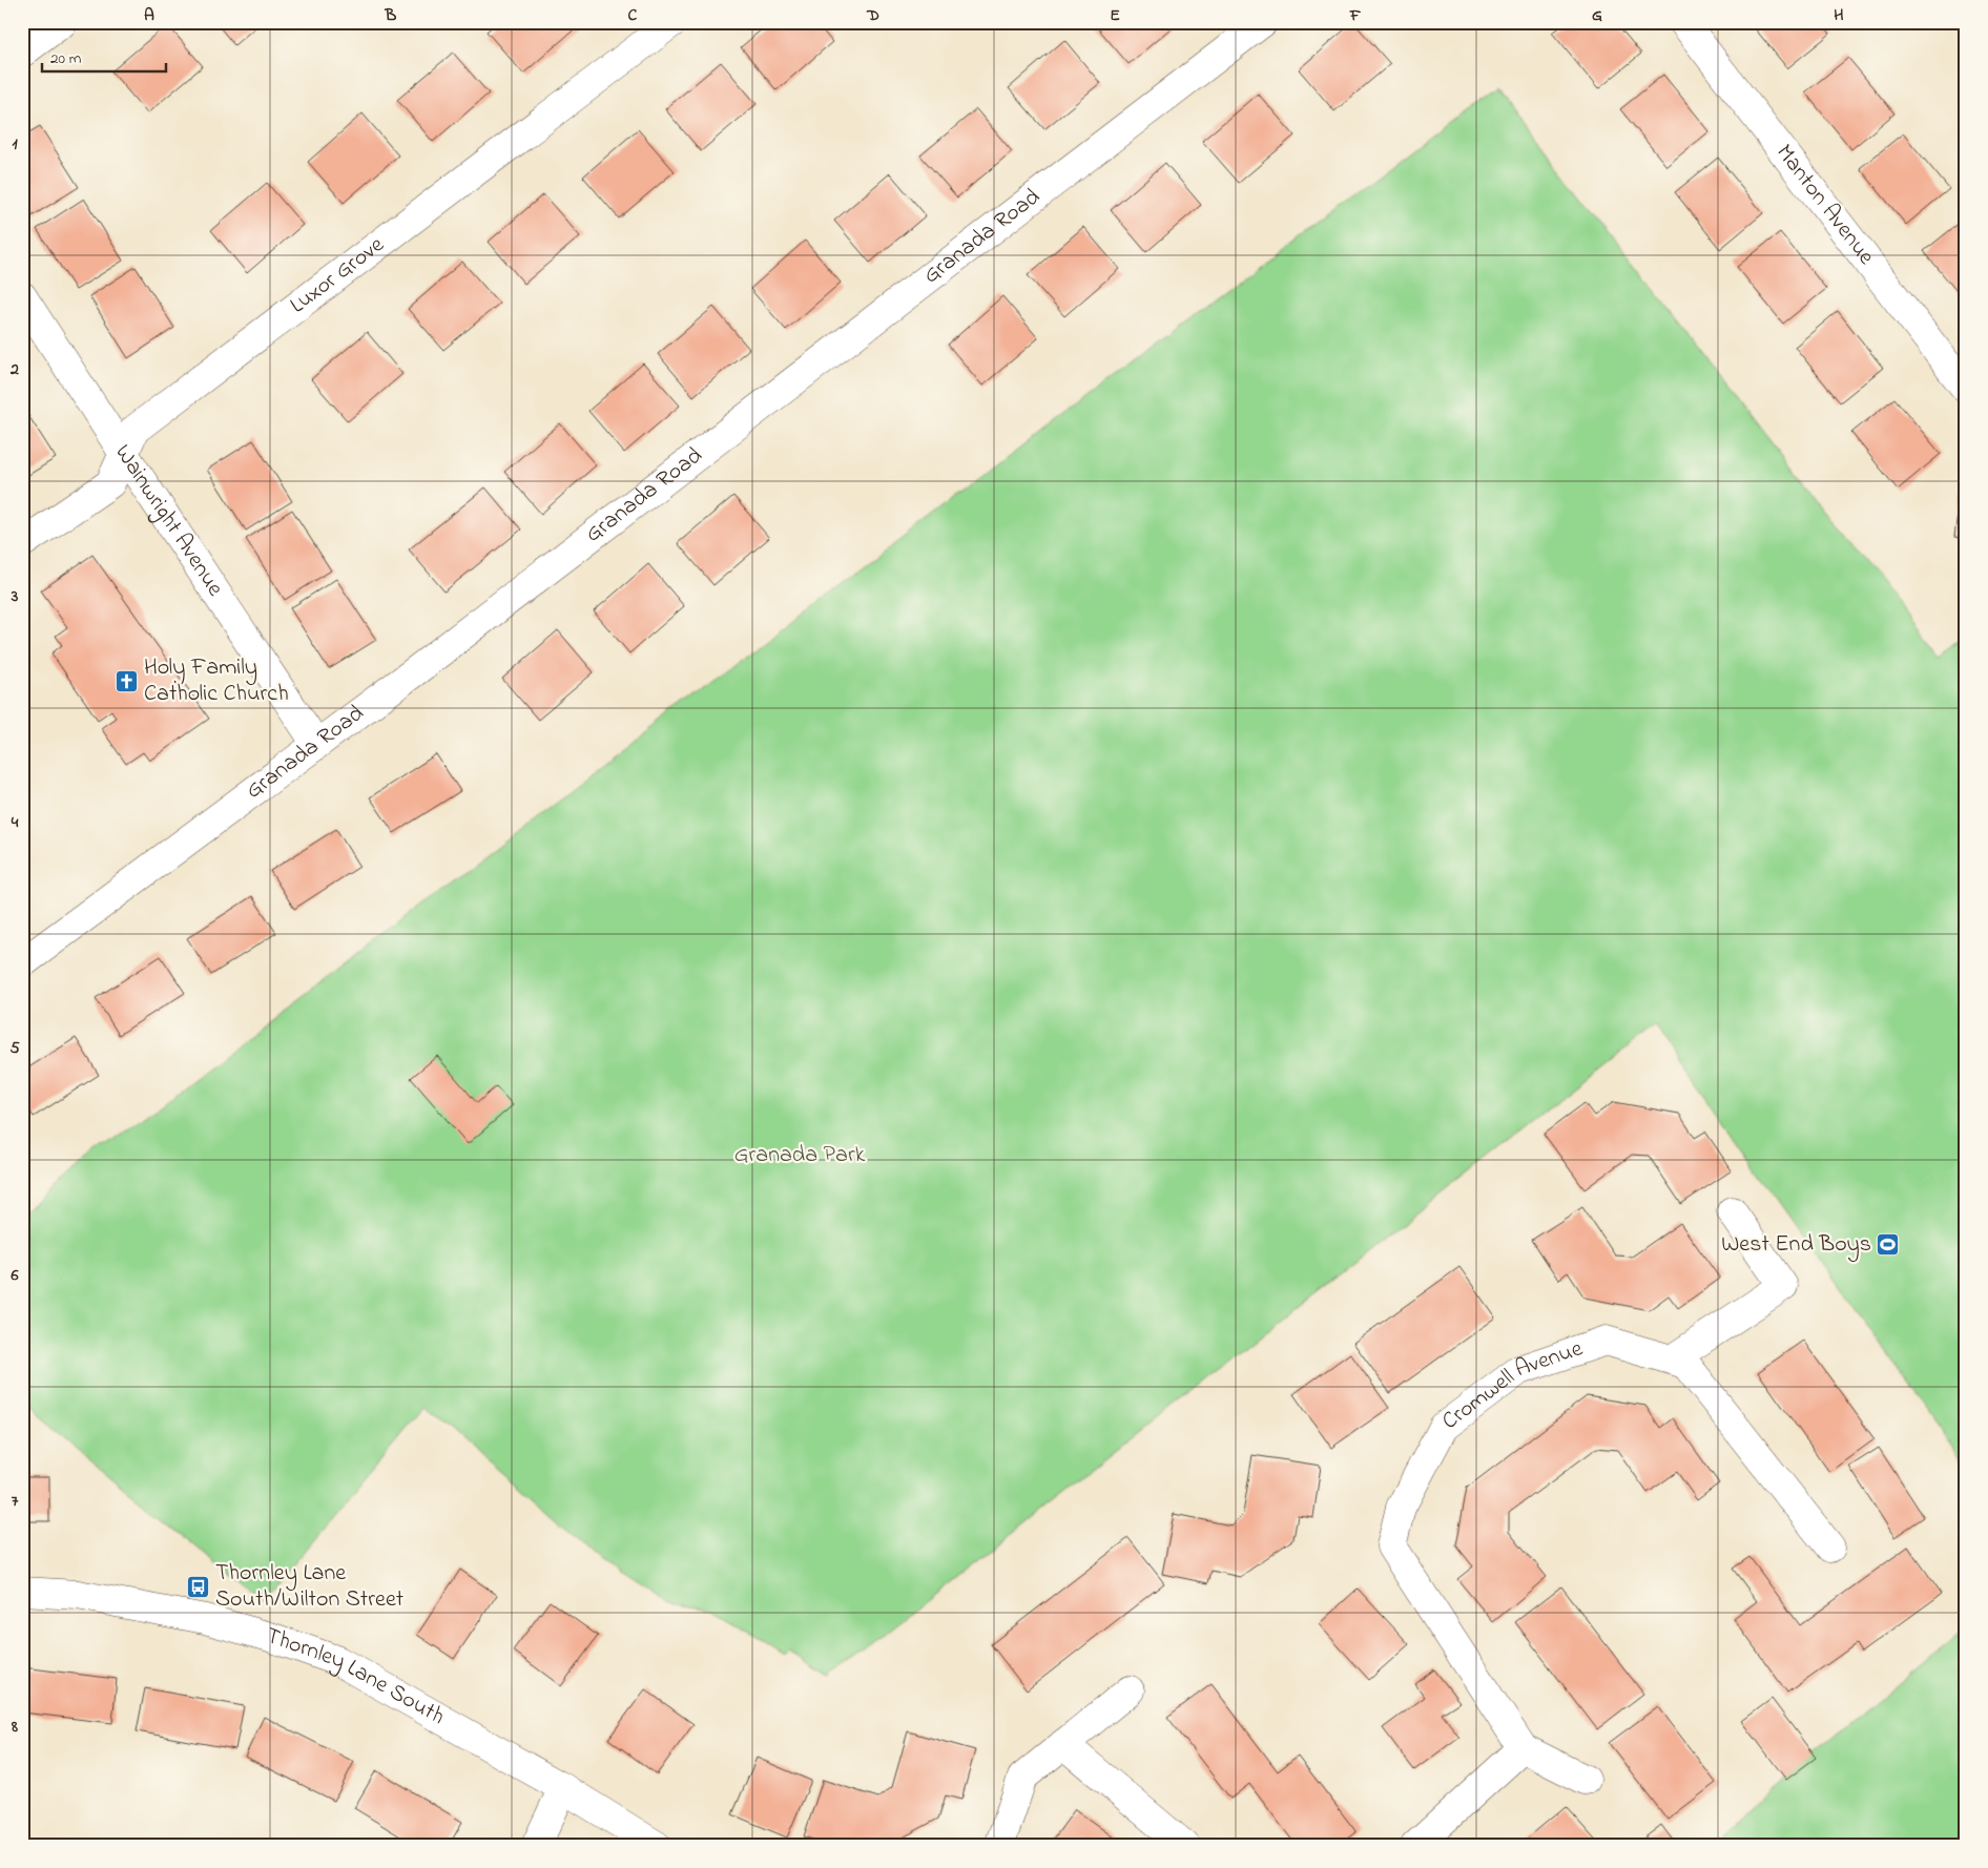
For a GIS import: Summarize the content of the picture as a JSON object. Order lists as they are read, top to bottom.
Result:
{
  "streets": {
    "street": [
      "Manton Avenue",
      "Granada Road",
      "Luxor Grove",
      "Wainwright Avenue",
      "Cromwell Avenue",
      "Thornley Lane South"
    ]
  },
  "crossings": [
    ["Granada Road", "Wainwright Avenue"],
    ["Luxor Grove", "Wainwright Avenue"]
  ],
  "parks": ["Granada Park"],
  "places": {
    "church": ["Holy Family Catholic Church"],
    "sports": ["West End Boys"],
    "bus stop": ["Thornley Lane South/Wilton Street"]
  },
  "scale_bar": "20 m",
  "grid": {
    "columns": [
      "A",
      "B",
      "C",
      "D",
      "E",
      "F",
      "G",
      "H"
    ],
    "rows": [
      "1",
      "2",
      "3",
      "4",
      "5",
      "6",
      "7",
      "8"
    ]
  }
}
